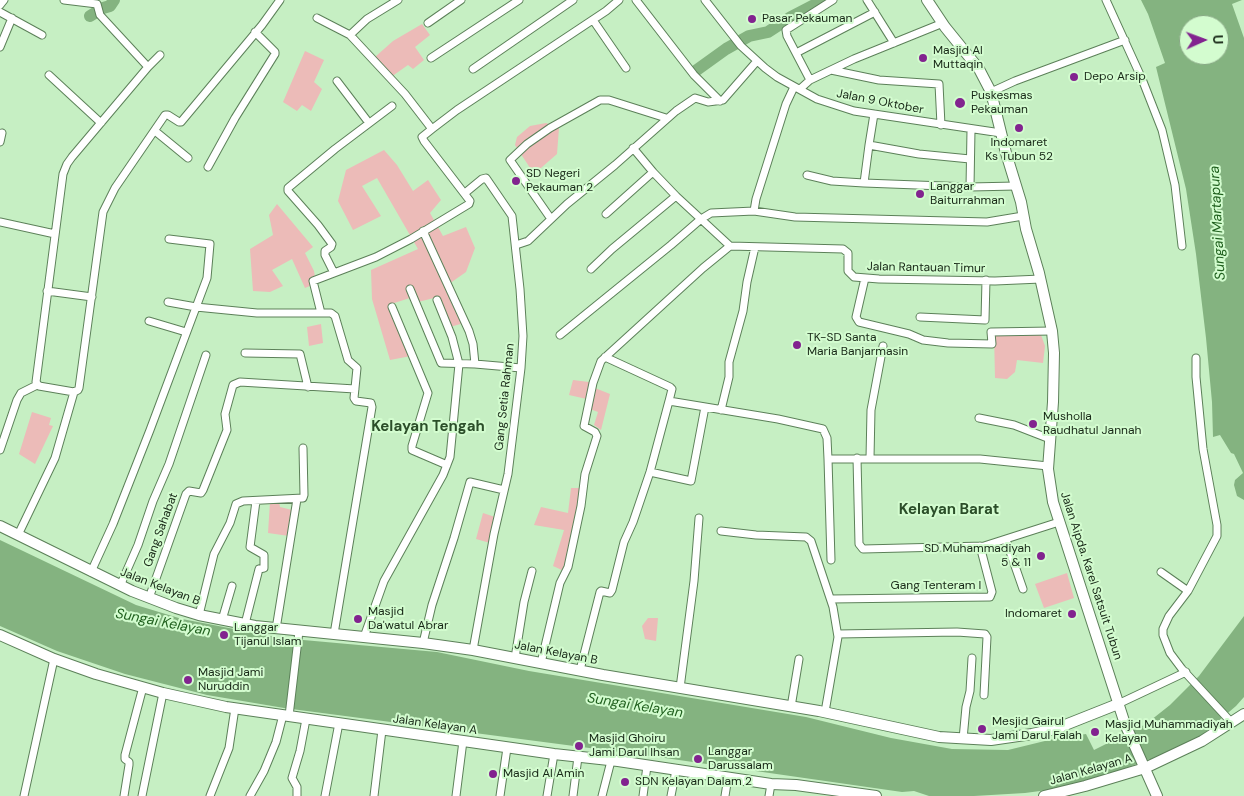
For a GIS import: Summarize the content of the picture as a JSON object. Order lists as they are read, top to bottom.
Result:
{
  "streets": {
    "street": [
      "Jalan 9 Oktober",
      "Jalan Rantauan Timur",
      "Gang Setia Rahman",
      "Gang Sahabat",
      "Jalan Aipda. Karel Satsuit Tubun",
      "Gang Tenteram I",
      "Jalan Kelayan B",
      "Jalan Kelayan A"
    ]
  },
  "crossings": [
    ["Jalan 9 Oktober", "Jalan Aipda. Karel Satsuit Tubun"],
    ["Jalan Rantauan Timur", "Jalan Aipda. Karel Satsuit Tubun"],
    ["Gang Setia Rahman", "Jalan Kelayan B"],
    ["Gang Sahabat", "Jalan Kelayan B"],
    ["Jalan Aipda. Karel Satsuit Tubun", "Jalan Kelayan B"],
    ["Jalan Aipda. Karel Satsuit Tubun", "Jalan Kelayan A"]
  ],
  "districts": ["Kelayan Tengah", "Kelayan Barat"],
  "water": ["Sungai Martapura", "Sungai Kelayan"],
  "places": [
    "Pasar Pekauman",
    "Masjid Al Muttaqin",
    "Depo Arsip",
    "Puskesmas Pekauman",
    "Indomaret Ks Tubun 52",
    "SD Negeri Pekauman 2",
    "Langgar Baiturrahman",
    "TK-SD Santa Maria Banjarmasin",
    "Musholla Raudhatul Jannah",
    "SD Muhammadiyah 5 & 11",
    "Indomaret",
    "Masjid Da'watul Abrar",
    "Langgar Tijanul Islam",
    "Masjid Jami Nuruddin",
    "Mesjid Gairul Jami Darul Falah",
    "Masjid Muhammadiyah Kelayan",
    "Masjid Ghoiru Jami Darul Ihsan",
    "Langgar Darussalam",
    "Masjid Al Amin",
    "SDN Kelayan Dalam 2"
  ],
  "north": "right"
}
